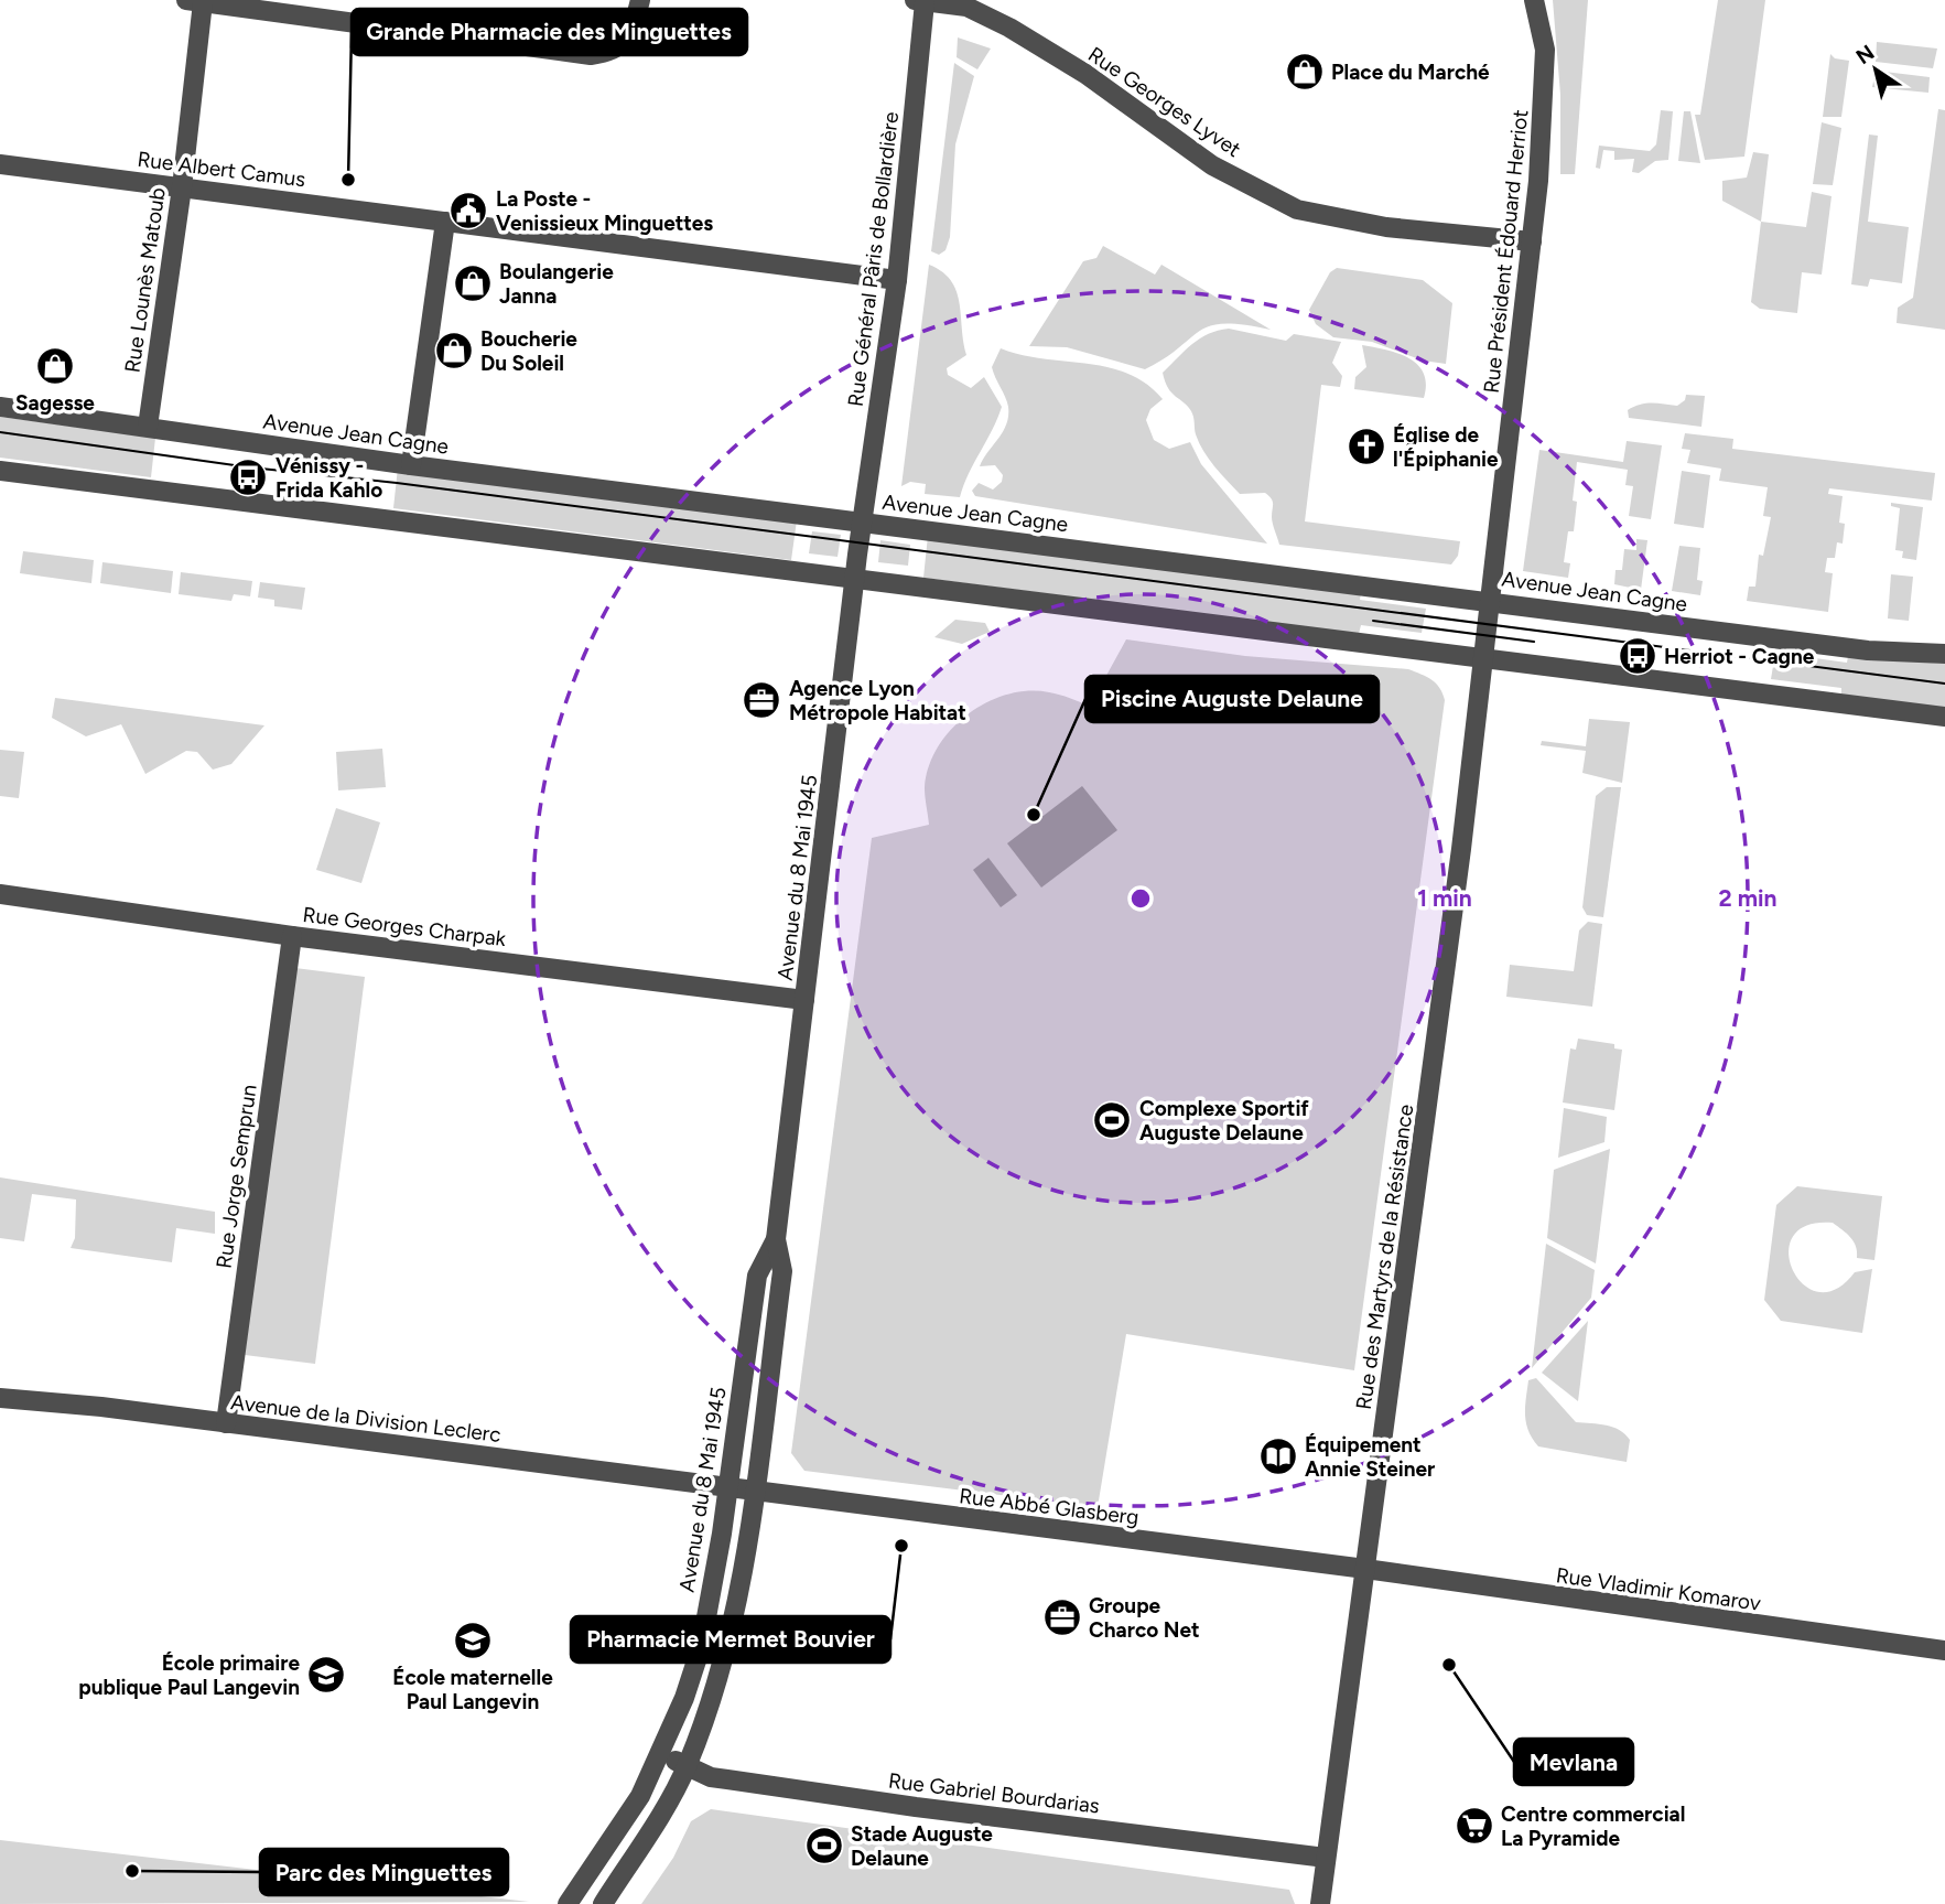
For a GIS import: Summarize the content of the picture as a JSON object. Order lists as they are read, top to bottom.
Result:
{
  "streets": {
    "street": [
      "Rue Georges Lyvet",
      "Rue Albert Camus",
      "Rue Président Édouard Herriot",
      "Rue Général Pâris de Bollardière",
      "Rue Lounès Matoub",
      "Avenue Jean Cagne",
      "Avenue du 8 Mai 1945",
      "Rue Georges Charpak",
      "Rue Jorge Semprun",
      "Rue des Martyrs de la Résistance",
      "Avenue de la Division Leclerc",
      "Rue Abbé Glasberg",
      "Rue Vladimir Komarov",
      "Rue Gabriel Bourdarias"
    ]
  },
  "crossings": [
    ["Rue Georges Lyvet", "Rue Président Édouard Herriot"],
    ["Rue Georges Lyvet", "Rue Général Pâris de Bollardière"],
    ["Rue Albert Camus", "Rue Général Pâris de Bollardière"],
    ["Rue Albert Camus", "Rue Lounès Matoub"],
    ["Rue Président Édouard Herriot", "Avenue Jean Cagne"],
    ["Rue Président Édouard Herriot", "Rue des Martyrs de la Résistance"],
    ["Rue Général Pâris de Bollardière", "Avenue Jean Cagne"],
    ["Rue Général Pâris de Bollardière", "Avenue du 8 Mai 1945"],
    ["Rue Lounès Matoub", "Avenue Jean Cagne"],
    ["Avenue Jean Cagne", "Avenue du 8 Mai 1945"],
    ["Avenue du 8 Mai 1945", "Rue Georges Charpak"],
    ["Avenue du 8 Mai 1945", "Avenue de la Division Leclerc"],
    ["Avenue du 8 Mai 1945", "Rue Abbé Glasberg"],
    ["Avenue du 8 Mai 1945", "Rue Gabriel Bourdarias"],
    ["Rue Georges Charpak", "Rue Jorge Semprun"],
    ["Rue Jorge Semprun", "Avenue de la Division Leclerc"],
    ["Rue des Martyrs de la Résistance", "Rue Abbé Glasberg"],
    ["Rue des Martyrs de la Résistance", "Rue Vladimir Komarov"],
    ["Rue des Martyrs de la Résistance", "Rue Gabriel Bourdarias"],
    ["Avenue de la Division Leclerc", "Rue Abbé Glasberg"],
    ["Rue Abbé Glasberg", "Rue Vladimir Komarov"]
  ],
  "places": {
    "shop": [
      "Place du Marché",
      "Boulangerie Janna",
      "Boucherie Du Soleil",
      "Sagesse"
    ],
    "other": [
      "Grande Pharmacie des Minguettes",
      "Piscine Auguste Delaune",
      "Pharmacie Mermet Bouvier",
      "Mevlana",
      "Parc des Minguettes"
    ],
    "public building": ["La Poste - Venissieux Minguettes"],
    "church": ["Église de l'Épiphanie"],
    "bus stop": ["Vénissy - Frida Kahlo", "Herriot - Cagne"],
    "office": ["Agence Lyon Métropole Habitat", "Groupe Charco Net"],
    "sports": ["Complexe Sportif Auguste Delaune", "Stade Auguste Delaune"],
    "library": ["Équipement Annie Steiner"],
    "school or university": ["École maternelle Paul Langevin", "École primaire publique Paul Langevin"],
    "supermarket": ["Centre commercial La Pyramide"]
  },
  "north": "top left",
  "rings": ["1 min", "2 min"]
}
